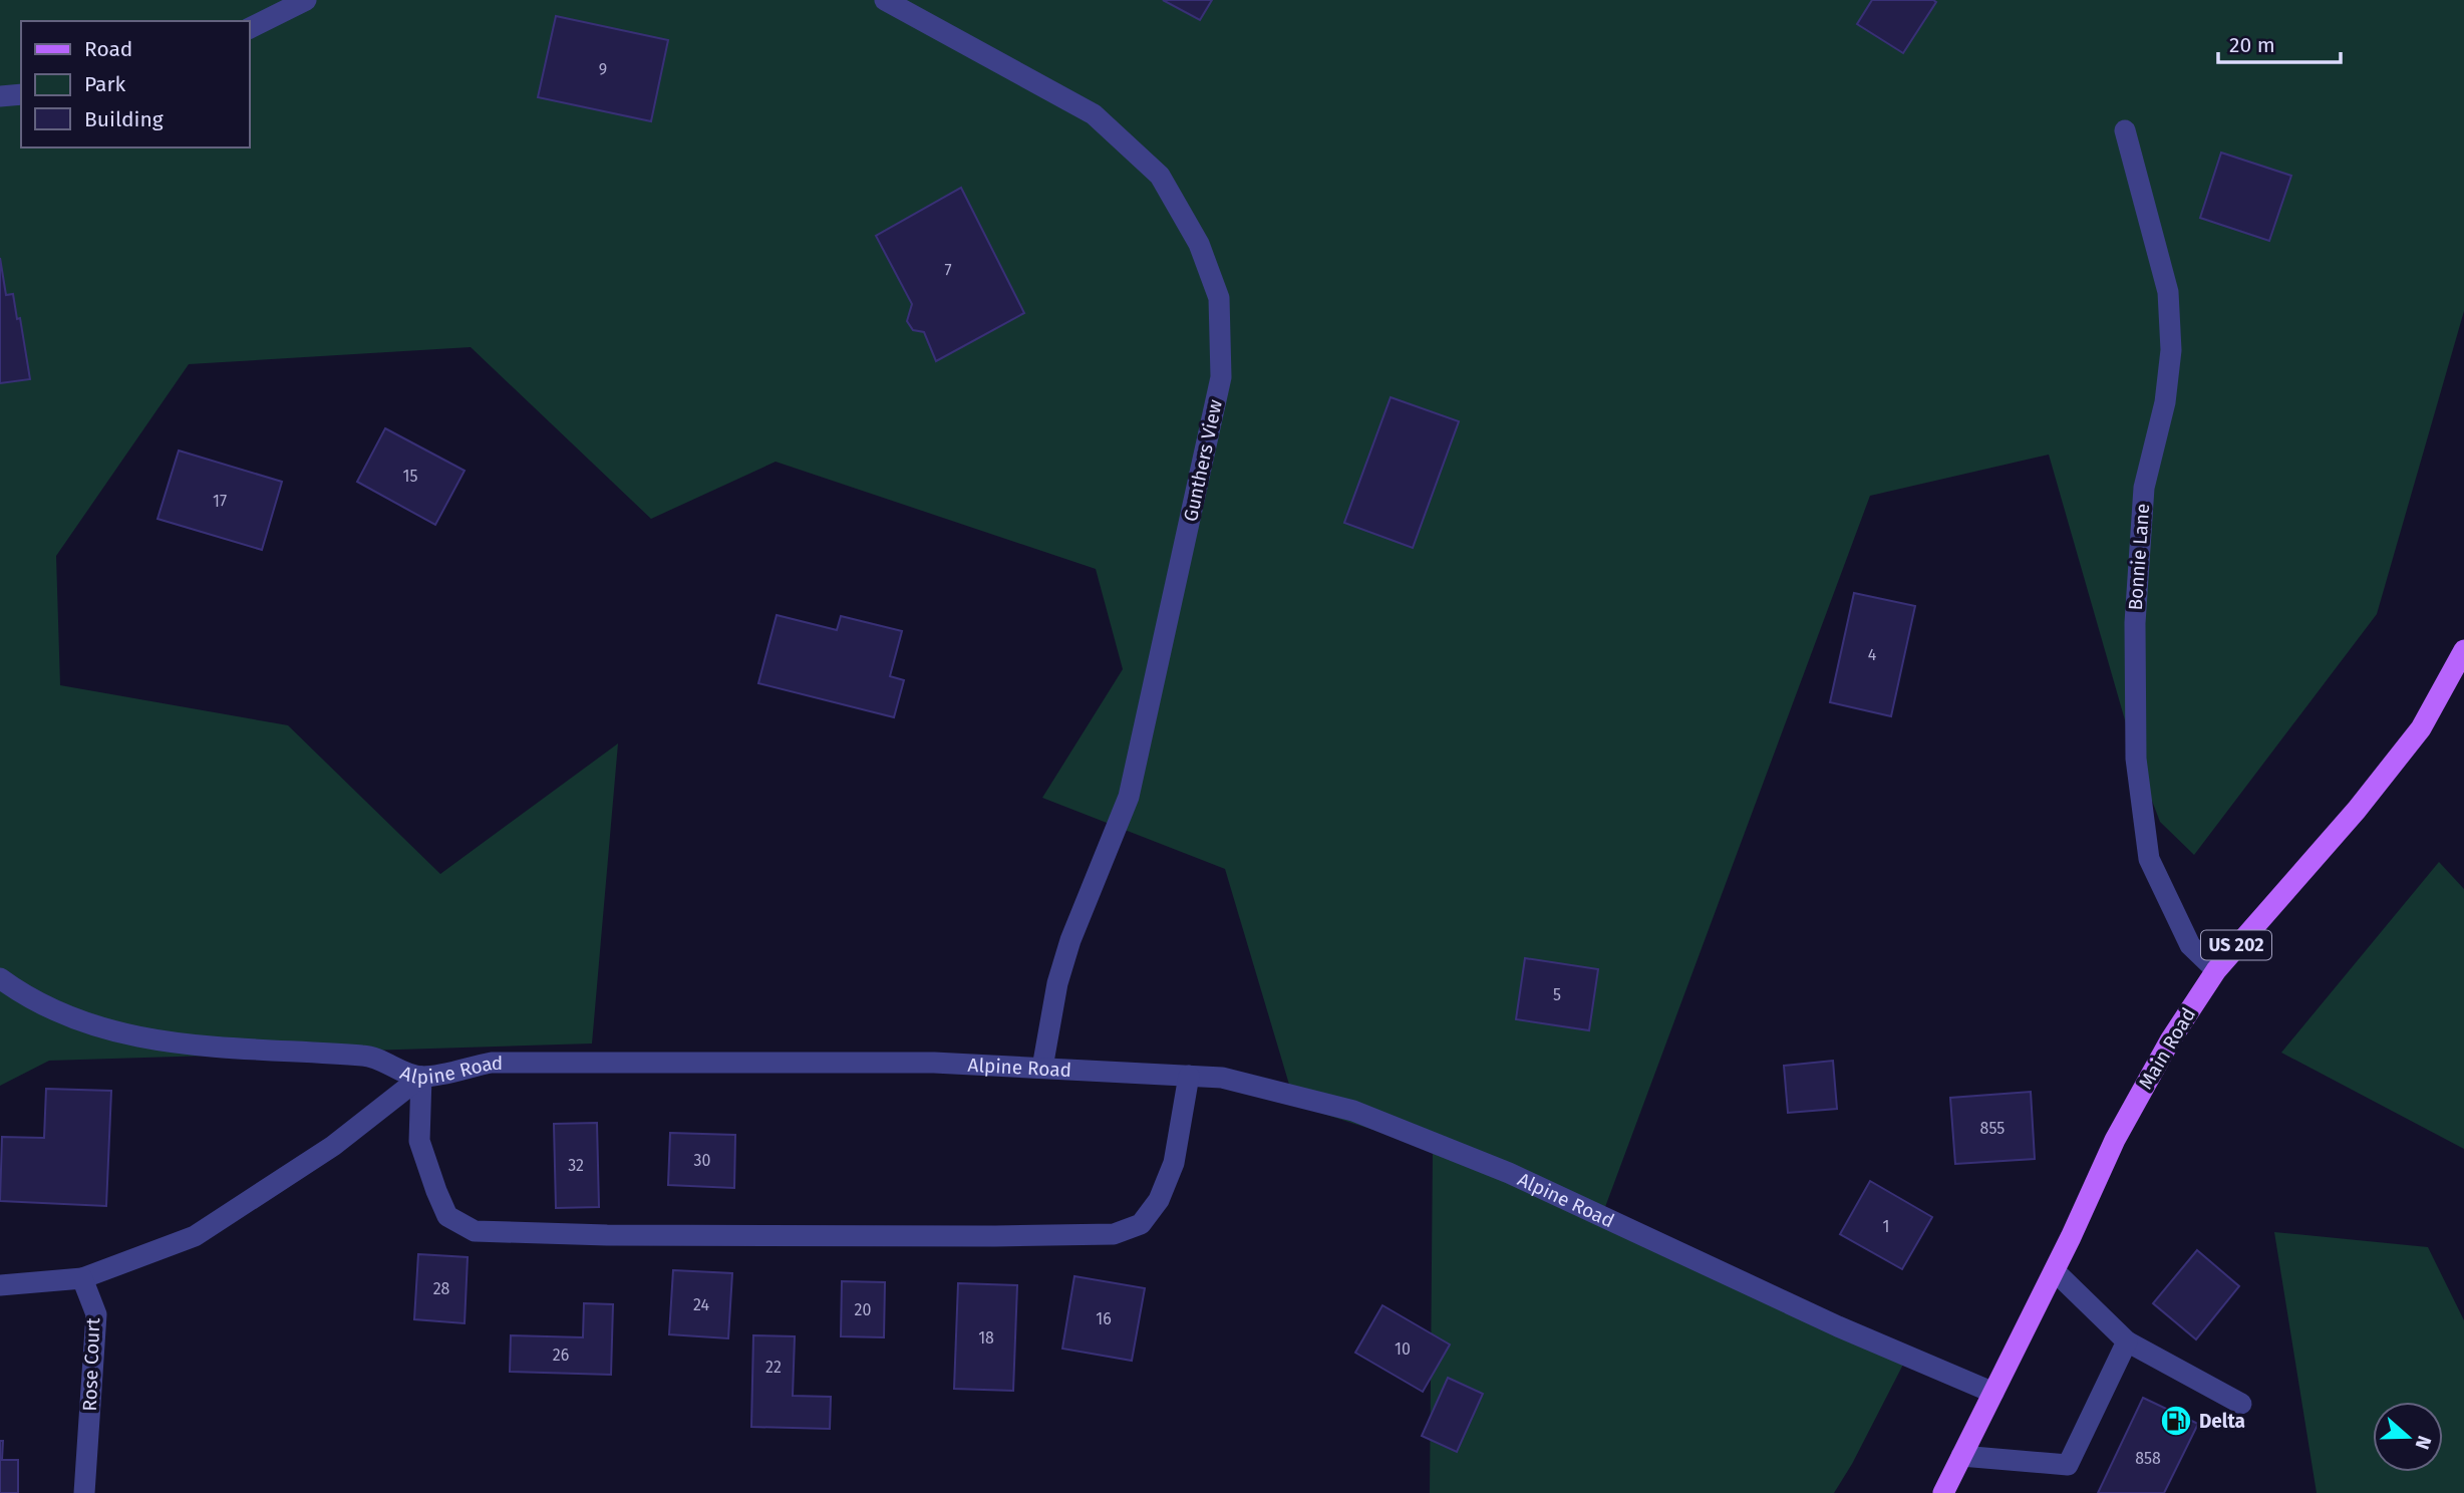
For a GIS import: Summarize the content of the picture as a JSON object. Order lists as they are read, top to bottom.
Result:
{
  "streets": {
    "main road": ["US 202", "Main Road"],
    "street": [
      "Gunthers View",
      "Bonnie Lane",
      "Alpine Road",
      "Rose Court"
    ]
  },
  "crossings": [
    ["Gunthers View", "Alpine Road"],
    ["Bonnie Lane", "Main Road"],
    ["Main Road", "Alpine Road"]
  ],
  "places": {
    "fuel station": ["Delta"]
  },
  "house_numbers": [
    "9",
    "7",
    "15",
    "17",
    "4",
    "5",
    "855",
    "30",
    "32",
    "1",
    "28",
    "24",
    "20",
    "16",
    "18",
    "10",
    "26",
    "22",
    "858"
  ],
  "legend": ["Road", "Park", "Building"],
  "scale_bar": "20 m",
  "north": "right"
}
